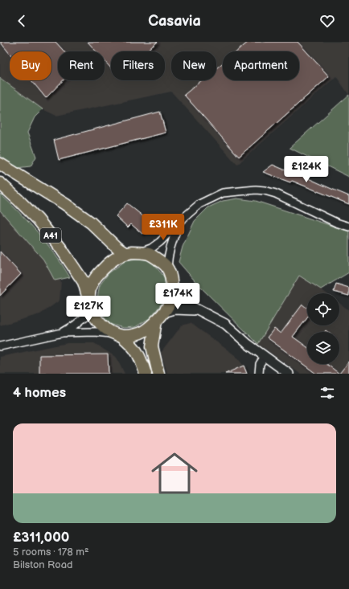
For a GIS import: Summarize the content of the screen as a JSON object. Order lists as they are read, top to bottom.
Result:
{
  "streets": {
    "highway": ["A41"]
  },
  "page": {
    "header": "Casavia",
    "chip": [
      "Buy",
      "Rent",
      "Filters",
      "New",
      "Apartment"
    ],
    "price": [
      "£124K",
      "£311K",
      "£174K",
      "£127K"
    ],
    "heading": "4 homes",
    "list": [
      {
        "name": "£311,000",
        "note": "5 rooms · 178 m² · Bilston Road"
      }
    ]
  }
}
